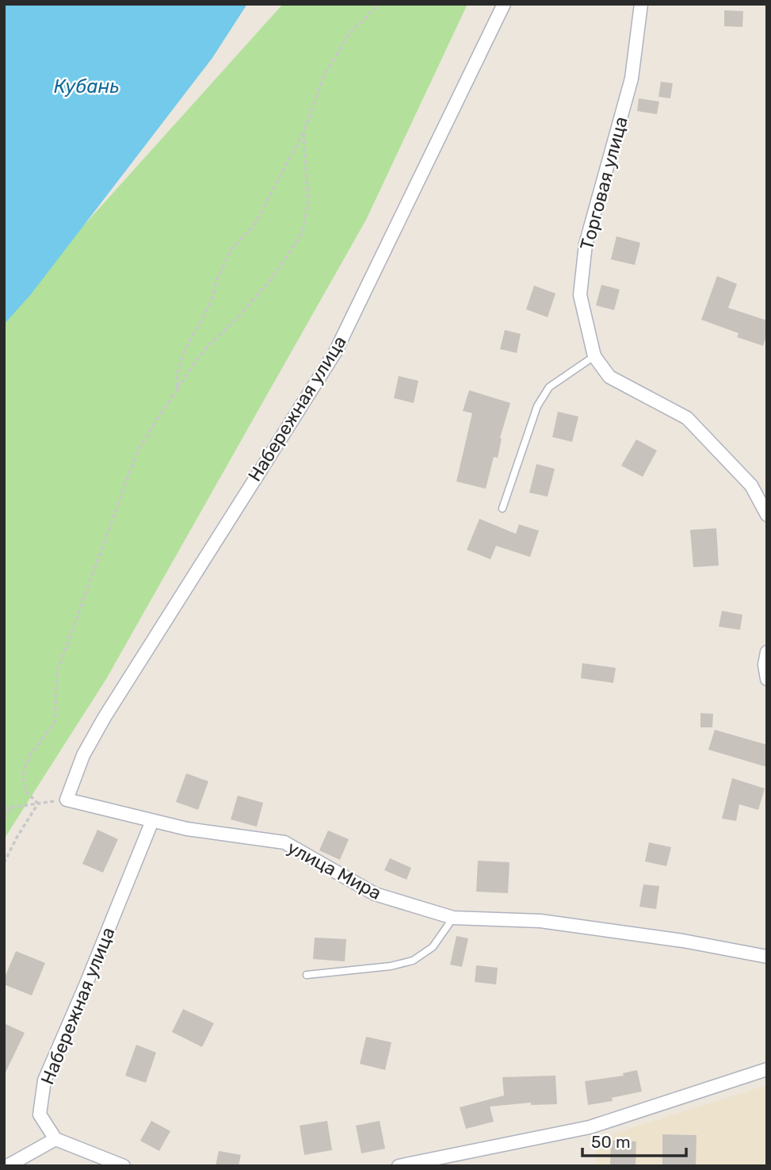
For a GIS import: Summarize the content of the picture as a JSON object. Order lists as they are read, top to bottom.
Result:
{
  "streets": {
    "street": ["Торговая улица", "Набережная улица", "улица Мира"]
  },
  "crossings": [
    ["Набережная улица", "улица Мира"]
  ],
  "water": ["Кубань"],
  "scale_bar": "50 m"
}
